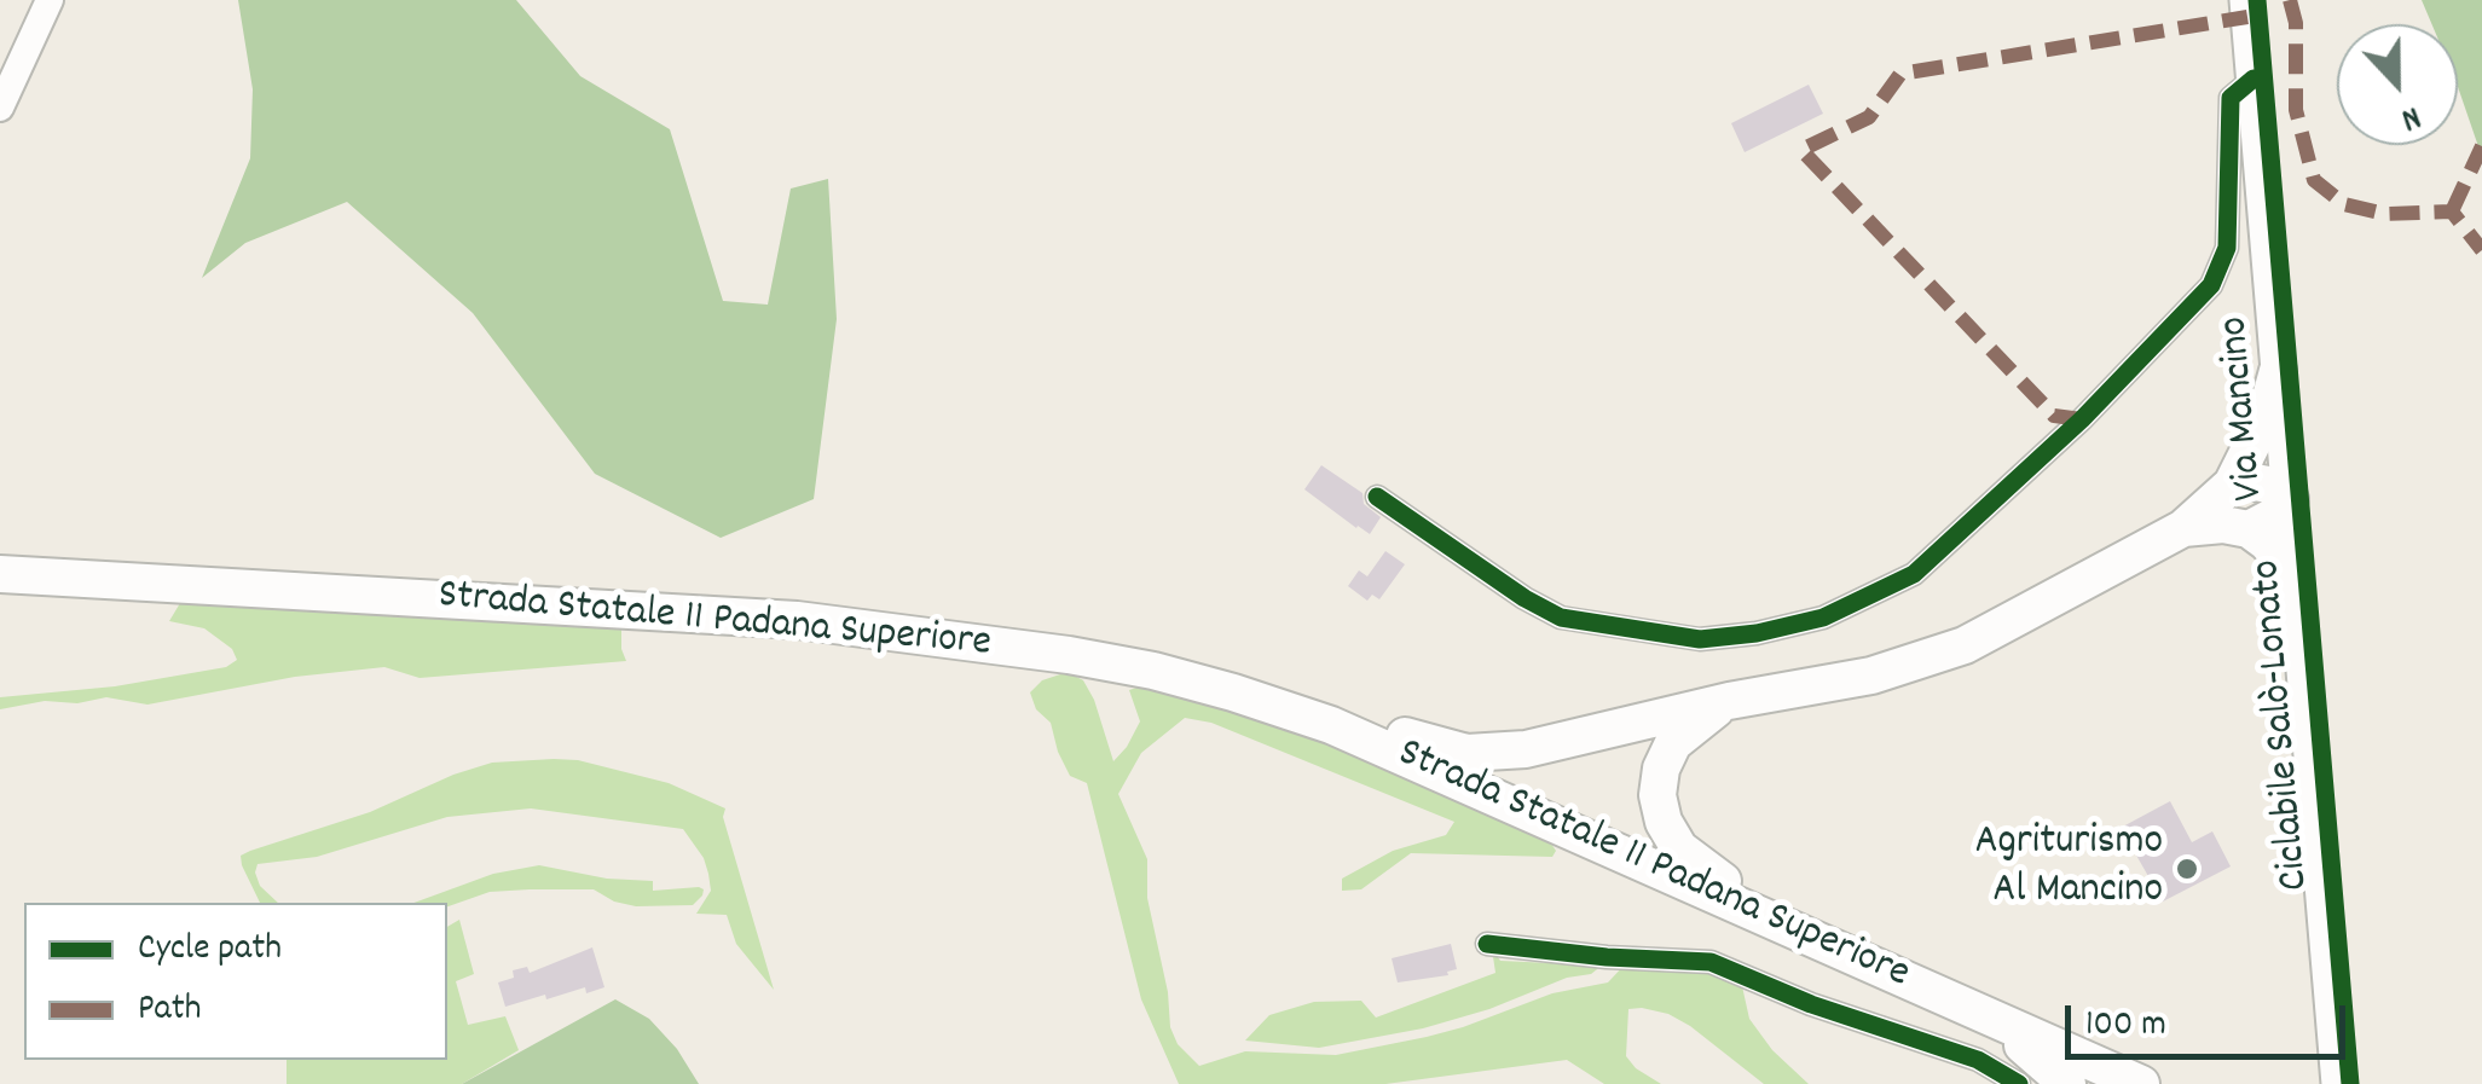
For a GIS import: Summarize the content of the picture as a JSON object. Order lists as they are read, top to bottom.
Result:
{
  "streets": {
    "highway": ["Strada Statale 11 Padana Superiore"],
    "main road": ["Via Mancino"],
    "cycle path": ["Ciclabile Salò-Lonato"]
  },
  "places": ["Agriturismo Al Mancino"],
  "legend": ["Cycle path", "Path"],
  "scale_bar": "100 m",
  "north": "bottom"
}
